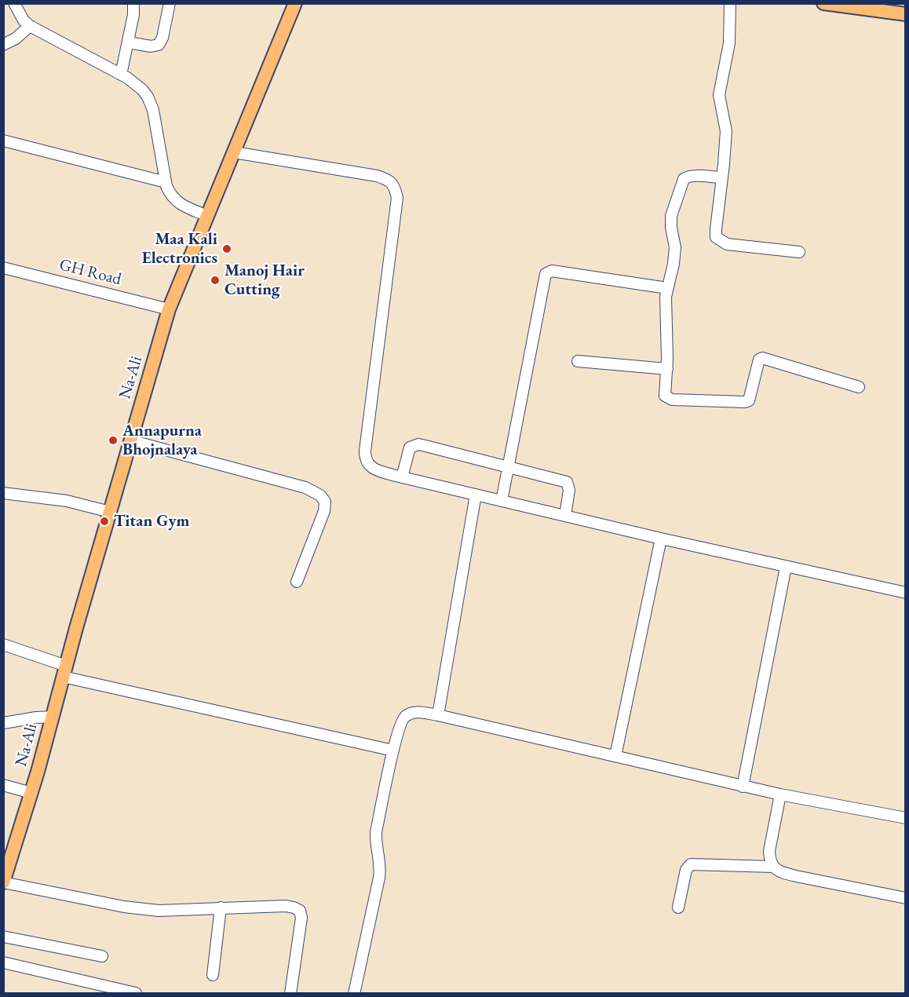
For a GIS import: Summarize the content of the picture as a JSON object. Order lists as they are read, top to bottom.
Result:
{
  "streets": {
    "main road": ["Na-Ali"],
    "street": ["GH Road"]
  },
  "crossings": [
    ["GH Road", "Na-Ali"]
  ],
  "places": [
    "Maa Kali Electronics",
    "Manoj Hair Cutting",
    "Annapurna Bhojnalaya",
    "Titan Gym"
  ]
}
